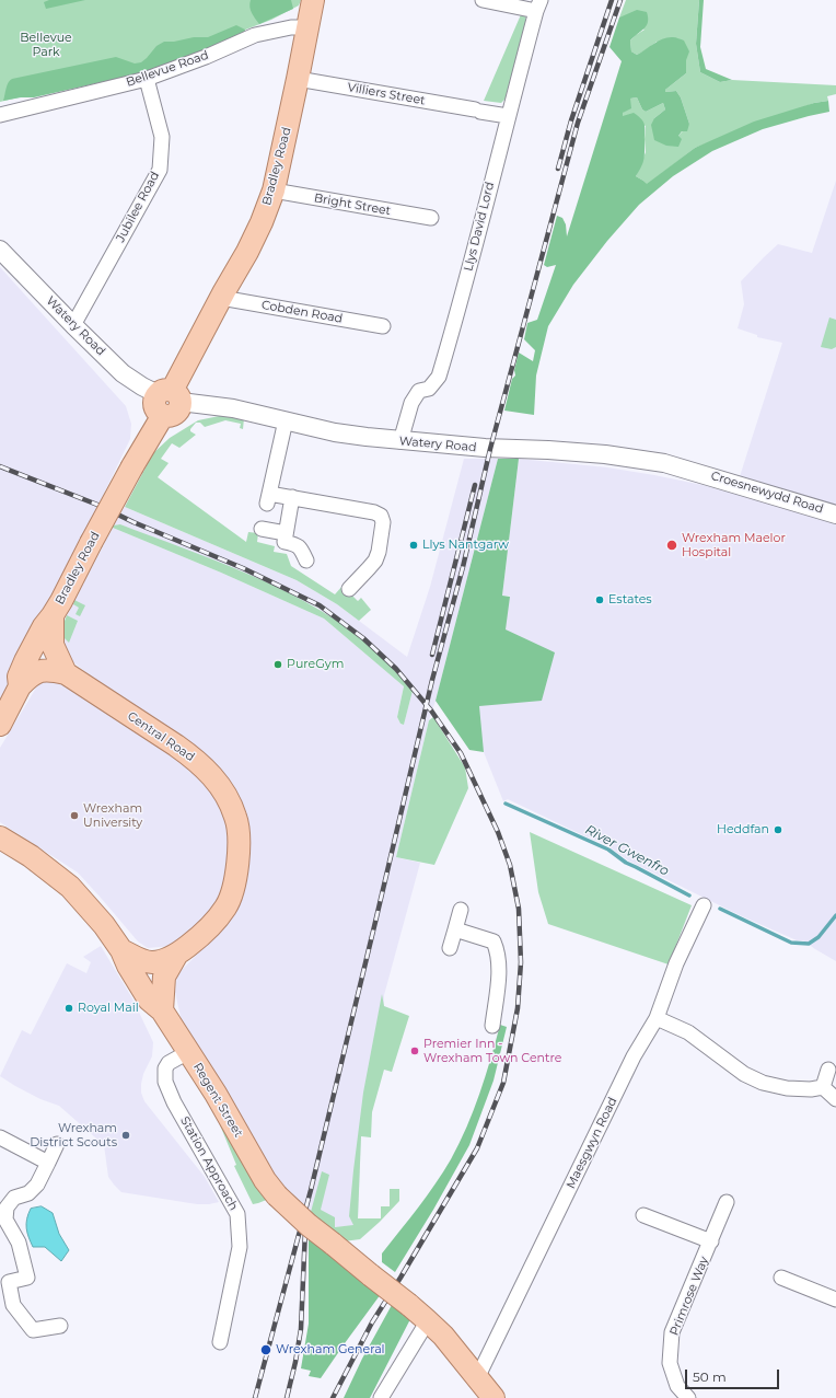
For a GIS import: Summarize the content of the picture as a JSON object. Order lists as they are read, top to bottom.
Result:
{
  "streets": {
    "main road": ["Bradley Road", "Central Road", "Regent Street"],
    "street": [
      "Bellevue Road",
      "Villiers Street",
      "Bright Street",
      "Jubilee Road",
      "Llys David Lord",
      "Cobden Road",
      "Watery Road",
      "Croesnewydd Road",
      "Maesgwyn Road",
      "Station Approach",
      "Primrose Way"
    ]
  },
  "crossings": [
    ["Bellevue Road", "Bradley Road"],
    ["Bellevue Road", "Jubilee Road"],
    ["Villiers Street", "Bradley Road"],
    ["Villiers Street", "Llys David Lord"],
    ["Bradley Road", "Bright Street"],
    ["Bradley Road", "Cobden Road"],
    ["Bradley Road", "Watery Road"],
    ["Bradley Road", "Central Road"],
    ["Jubilee Road", "Watery Road"],
    ["Llys David Lord", "Watery Road"],
    ["Watery Road", "Croesnewydd Road"],
    ["Central Road", "Regent Street"],
    ["Regent Street", "Maesgwyn Road"],
    ["Regent Street", "Station Approach"]
  ],
  "water": ["River Gwenfro"],
  "parks": ["Bellevue Park"],
  "places": [
    "Llys Nantgarw",
    "Wrexham Maelor Hospital",
    "Estates",
    "PureGym",
    "Wrexham University",
    "Heddfan",
    "Royal Mail",
    "Premier Inn - Wrexham Town Centre",
    "Wrexham District Scouts",
    "Wrexham General"
  ],
  "scale_bar": "50 m"
}
